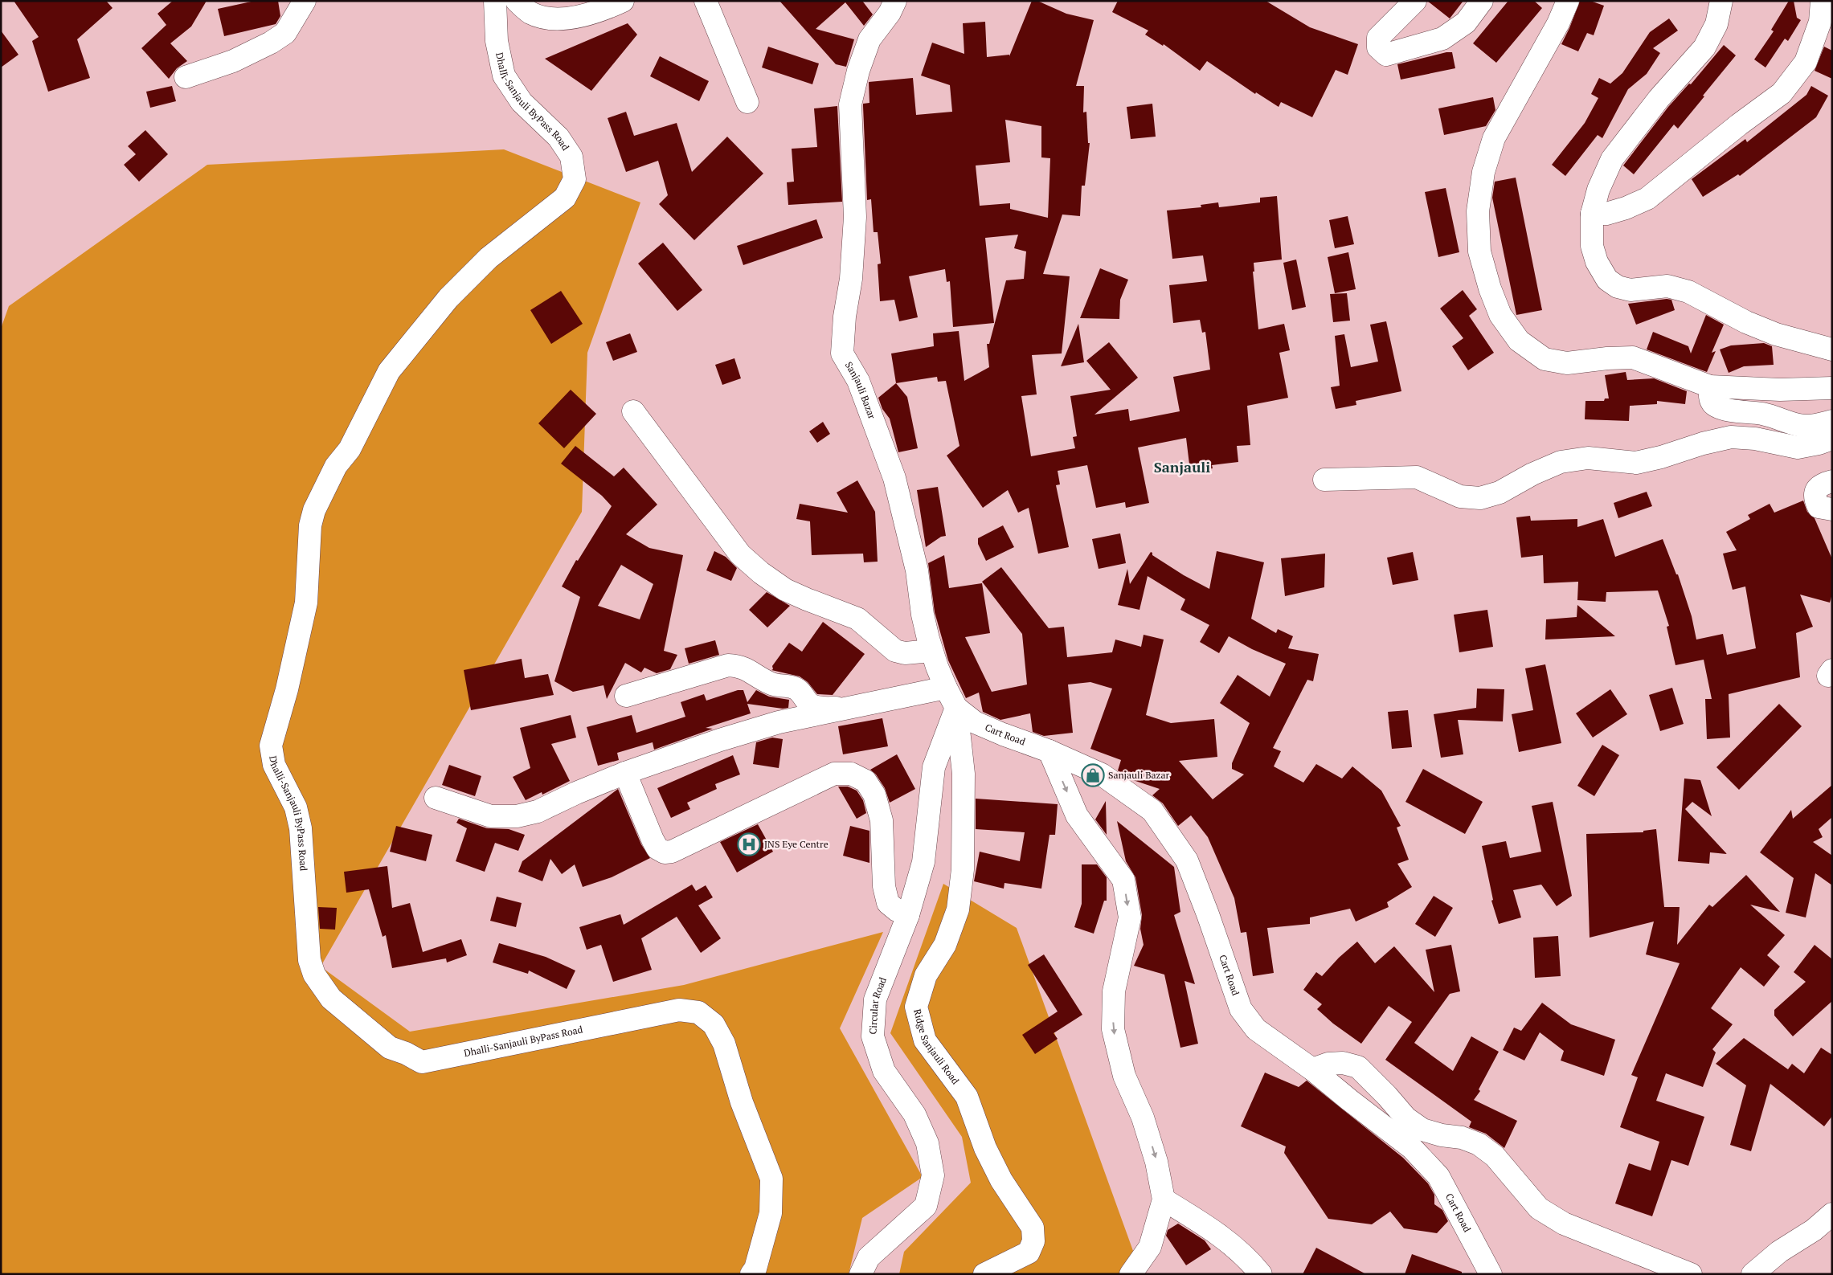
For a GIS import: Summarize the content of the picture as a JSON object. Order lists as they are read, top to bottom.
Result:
{
  "streets": {
    "street": [
      "Dhalli-Sanjauli ByPass Road",
      "Sanjauli Bazar",
      "Cart Road",
      "Circular Road",
      "Ridge Sanjauli Road"
    ]
  },
  "crossings": [
    ["Sanjauli Bazar", "Cart Road"],
    ["Sanjauli Bazar", "Circular Road"],
    ["Sanjauli Bazar", "Ridge Sanjauli Road"],
    ["Cart Road", "Circular Road"],
    ["Cart Road", "Ridge Sanjauli Road"],
    ["Circular Road", "Ridge Sanjauli Road"]
  ],
  "districts": ["Sanjauli"],
  "places": {
    "shop": ["Sanjauli Bazar"],
    "hospital": ["JNS Eye Centre"]
  }
}
